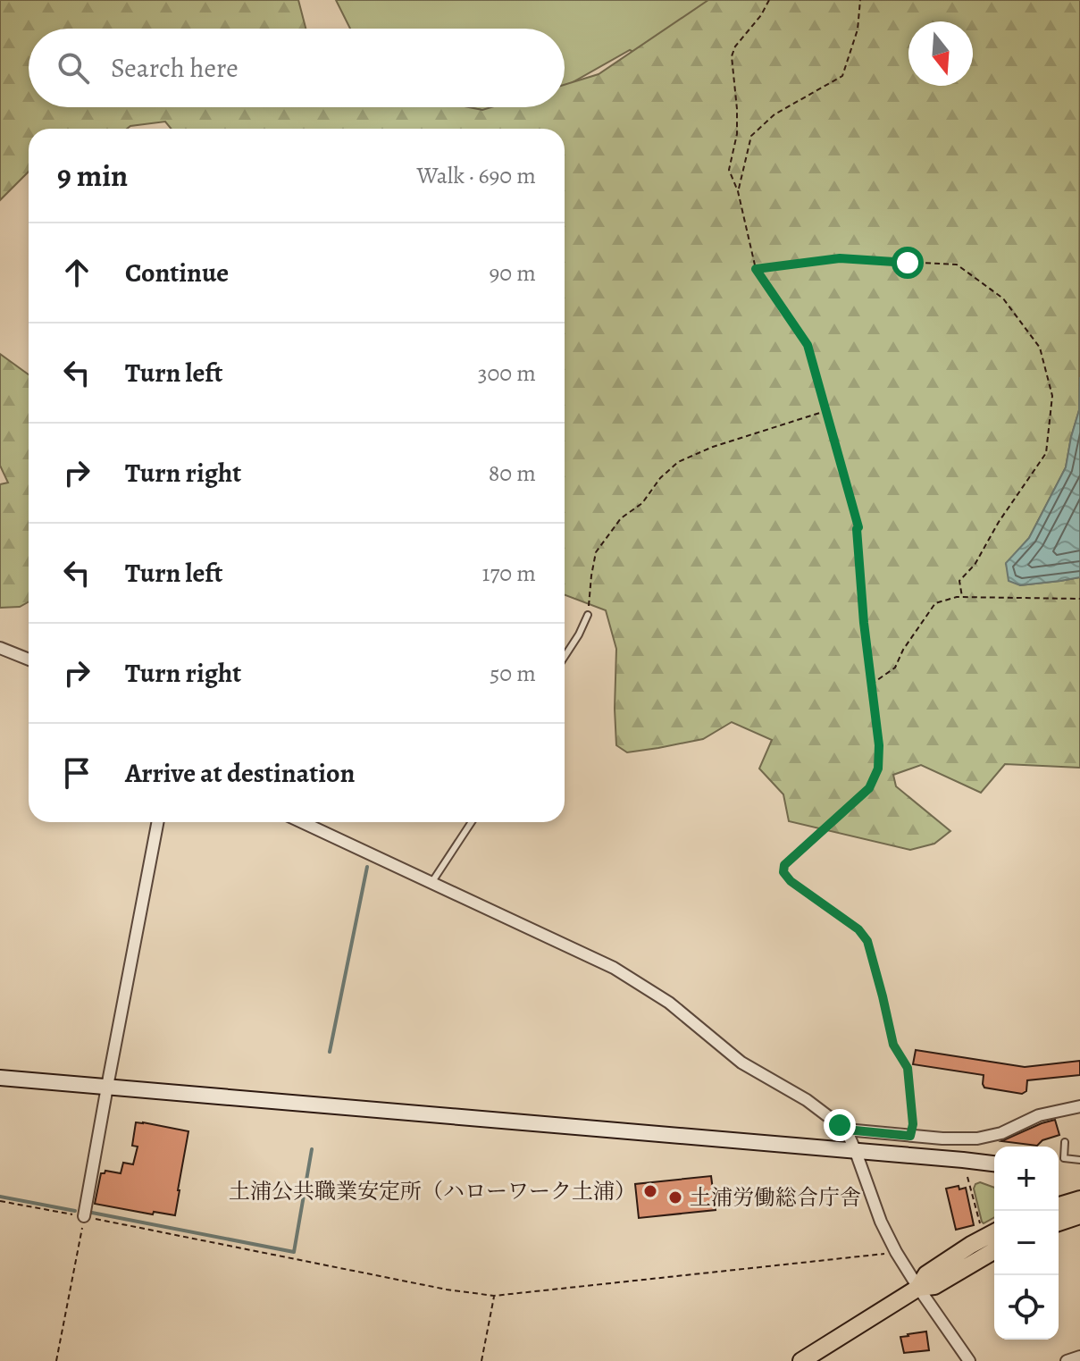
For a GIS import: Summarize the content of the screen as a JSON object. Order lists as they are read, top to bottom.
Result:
{
  "places": ["土浦公共職業安定所（ハローワーク土浦）", "土浦労働総合庁舎"],
  "north": "bottom",
  "page": {
    "search": "Search here",
    "heading": ["9 min", "Walk · 690 m"],
    "list": [
      ["Continue", "90 m"],
      ["Turn left", "300 m"],
      ["Turn right", "80 m"],
      ["Turn left", "170 m"],
      ["Turn right", "50 m"],
      "Arrive at destination"
    ],
    "map_buttons": ["+", "−"]
  }
}
